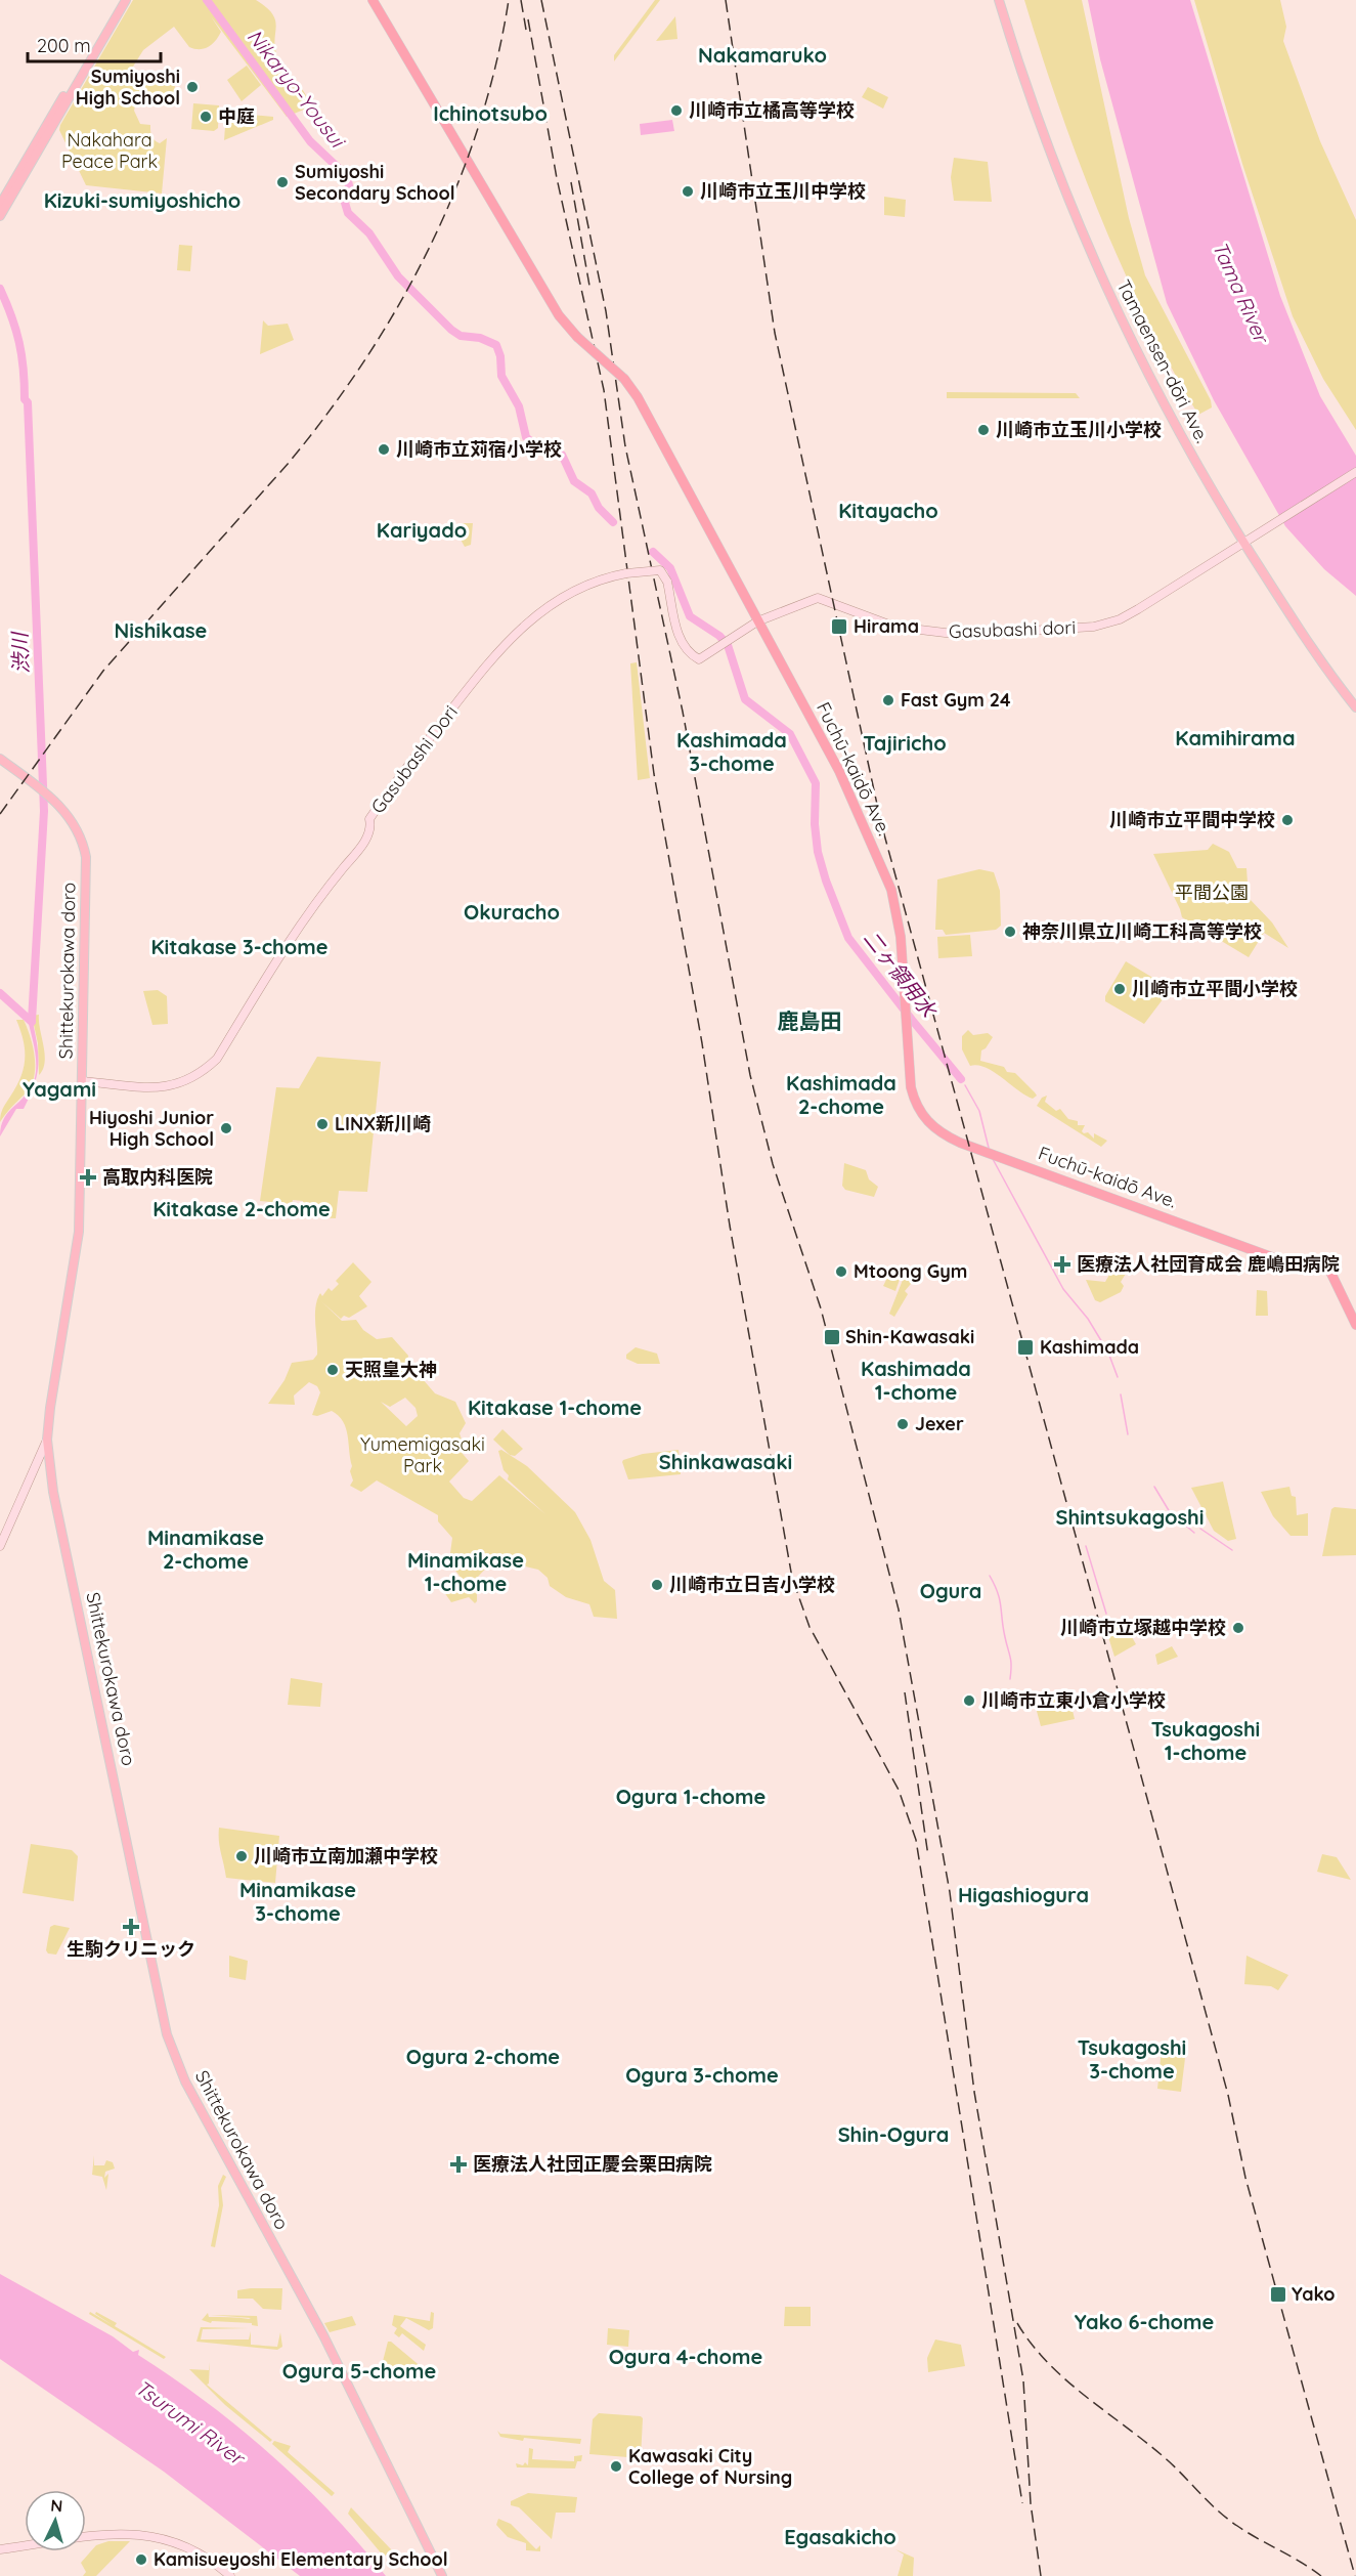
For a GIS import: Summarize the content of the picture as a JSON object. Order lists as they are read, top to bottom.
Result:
{
  "streets": {
    "highway": ["Fuchū-kaidō Ave."],
    "main road": [
      "Tamaensen-dōri Ave.",
      "Gasubashi dori",
      "Gasubashi Dori",
      "Shittekurokawa doro"
    ]
  },
  "crossings": [
    ["Tamaensen-dōri Ave.", "Gasubashi dori"],
    ["Gasubashi dori", "Gasubashi Dori"],
    ["Gasubashi dori", "Fuchū-kaidō Ave."],
    ["Gasubashi Dori", "Fuchū-kaidō Ave."],
    ["Gasubashi Dori", "Shittekurokawa doro"]
  ],
  "districts": [
    "Nakamaruko",
    "Ichinotsubo",
    "Kizuki-sumiyoshicho",
    "Kitayacho",
    "Kariyado",
    "Nishikase",
    "Kamihirama",
    "Kashimada 3-chome",
    "Tajiricho",
    "Okuracho",
    "Kitakase 3-chome",
    "鹿島田",
    "Kashimada 2-chome",
    "Yagami",
    "Kitakase 2-chome",
    "Kashimada 1-chome",
    "Kitakase 1-chome",
    "Shinkawasaki",
    "Shintsukagoshi",
    "Minamikase 2-chome",
    "Minamikase 1-chome",
    "Ogura",
    "Tsukagoshi 1-chome",
    "Ogura 1-chome",
    "Minamikase 3-chome",
    "Higashiogura",
    "Tsukagoshi 3-chome",
    "Ogura 2-chome",
    "Ogura 3-chome",
    "Shin-Ogura",
    "Yako 6-chome",
    "Ogura 4-chome",
    "Ogura 5-chome",
    "Egasakicho"
  ],
  "water": [
    "Nikaryo-Yousui",
    "Tama River",
    "渋川",
    "二ヶ領用水",
    "Tsurumi River"
  ],
  "parks": ["Nakahara Peace Park", "平間公園", "Yumemigasaki Park"],
  "places": {
    "other": [
      "Sumiyoshi High School",
      "川崎市立橘高等学校",
      "中庭",
      "Sumiyoshi Secondary School",
      "川崎市立玉川中学校",
      "川崎市立玉川小学校",
      "川崎市立苅宿小学校",
      "Fast Gym 24",
      "川崎市立平間中学校",
      "神奈川県立川崎工科高等学校",
      "川崎市立平間小学校",
      "LINX新川崎",
      "Hiyoshi Junior High School",
      "Mtoong Gym",
      "天照皇大神",
      "Jexer",
      "川崎市立日吉小学校",
      "川崎市立塚越中学校",
      "川崎市立東小倉小学校",
      "川崎市立南加瀬中学校",
      "Kawasaki City College of Nursing",
      "Kamisueyoshi Elementary School"
    ],
    "transit": [
      "Hirama",
      "Shin-Kawasaki",
      "Kashimada",
      "Yako"
    ],
    "health": [
      "高取内科医院",
      "医療法人社団育成会 鹿嶋田病院",
      "生駒クリニック",
      "医療法人社団正慶会栗田病院"
    ]
  },
  "scale_bar": "200 m",
  "north": "top"
}
